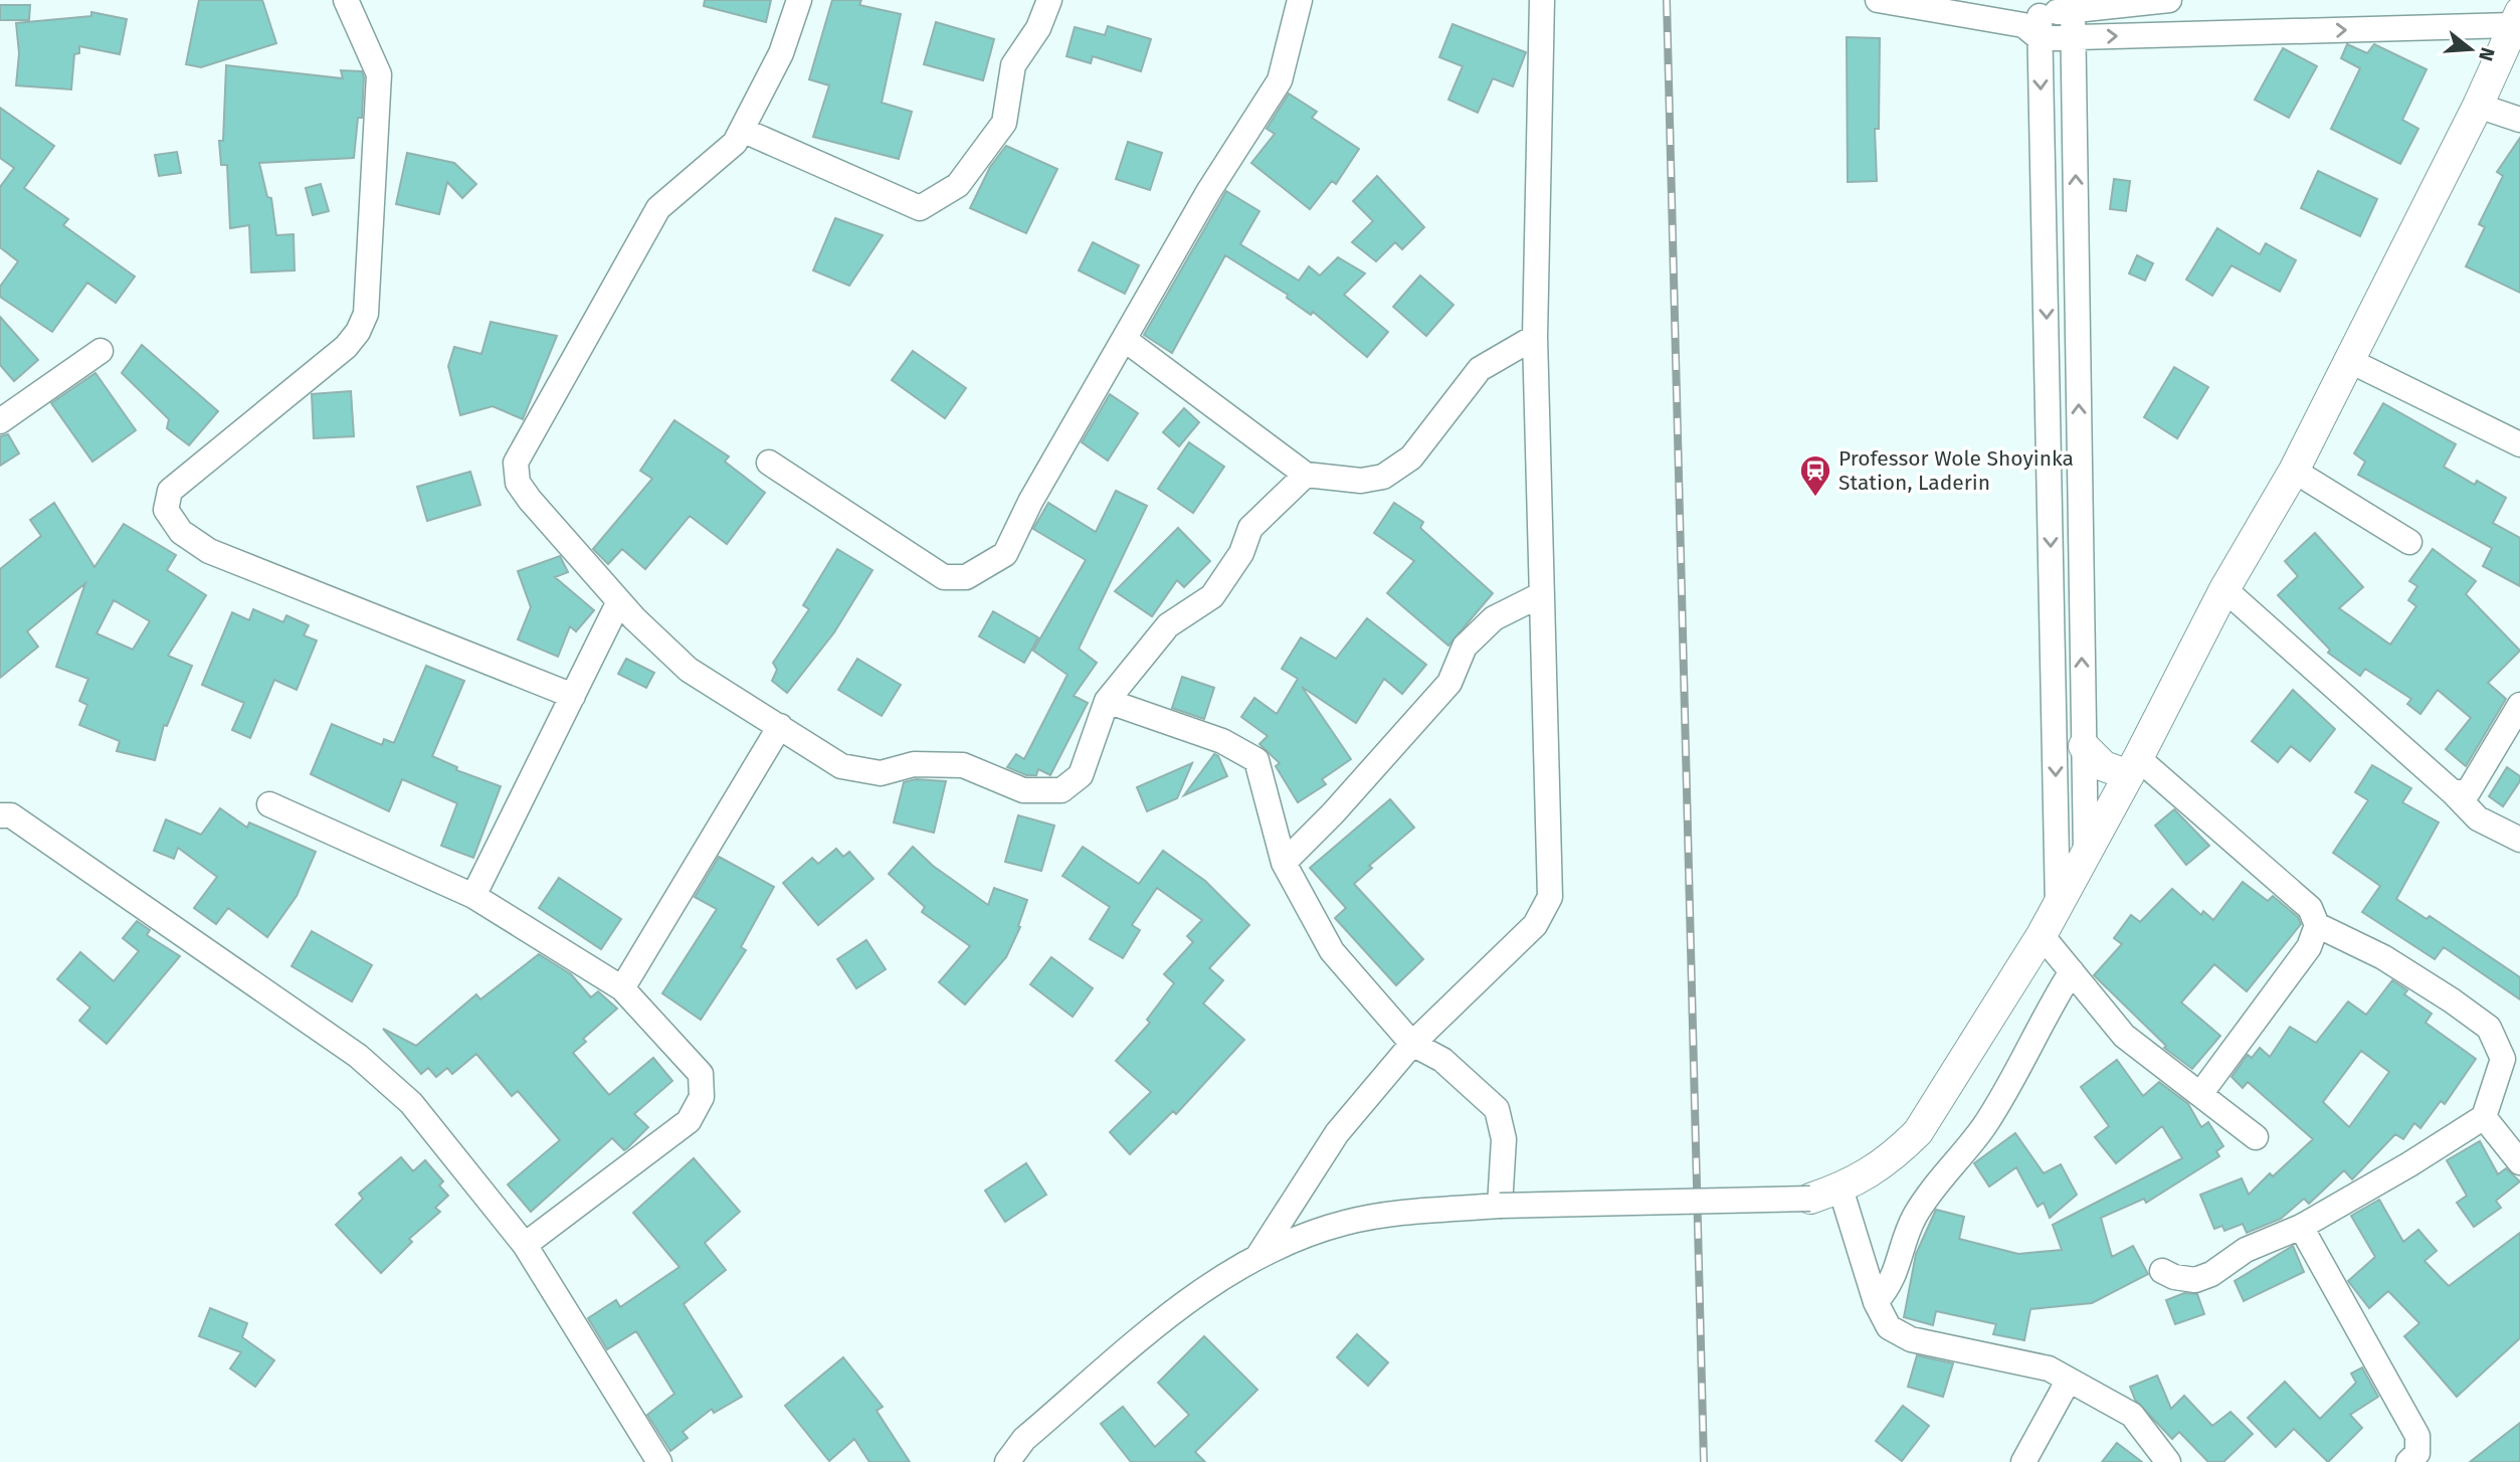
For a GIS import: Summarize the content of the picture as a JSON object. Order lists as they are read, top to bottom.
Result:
{
  "places": {
    "station": ["Professor Wole Shoyinka Station, Laderin"]
  },
  "north": "right"
}
